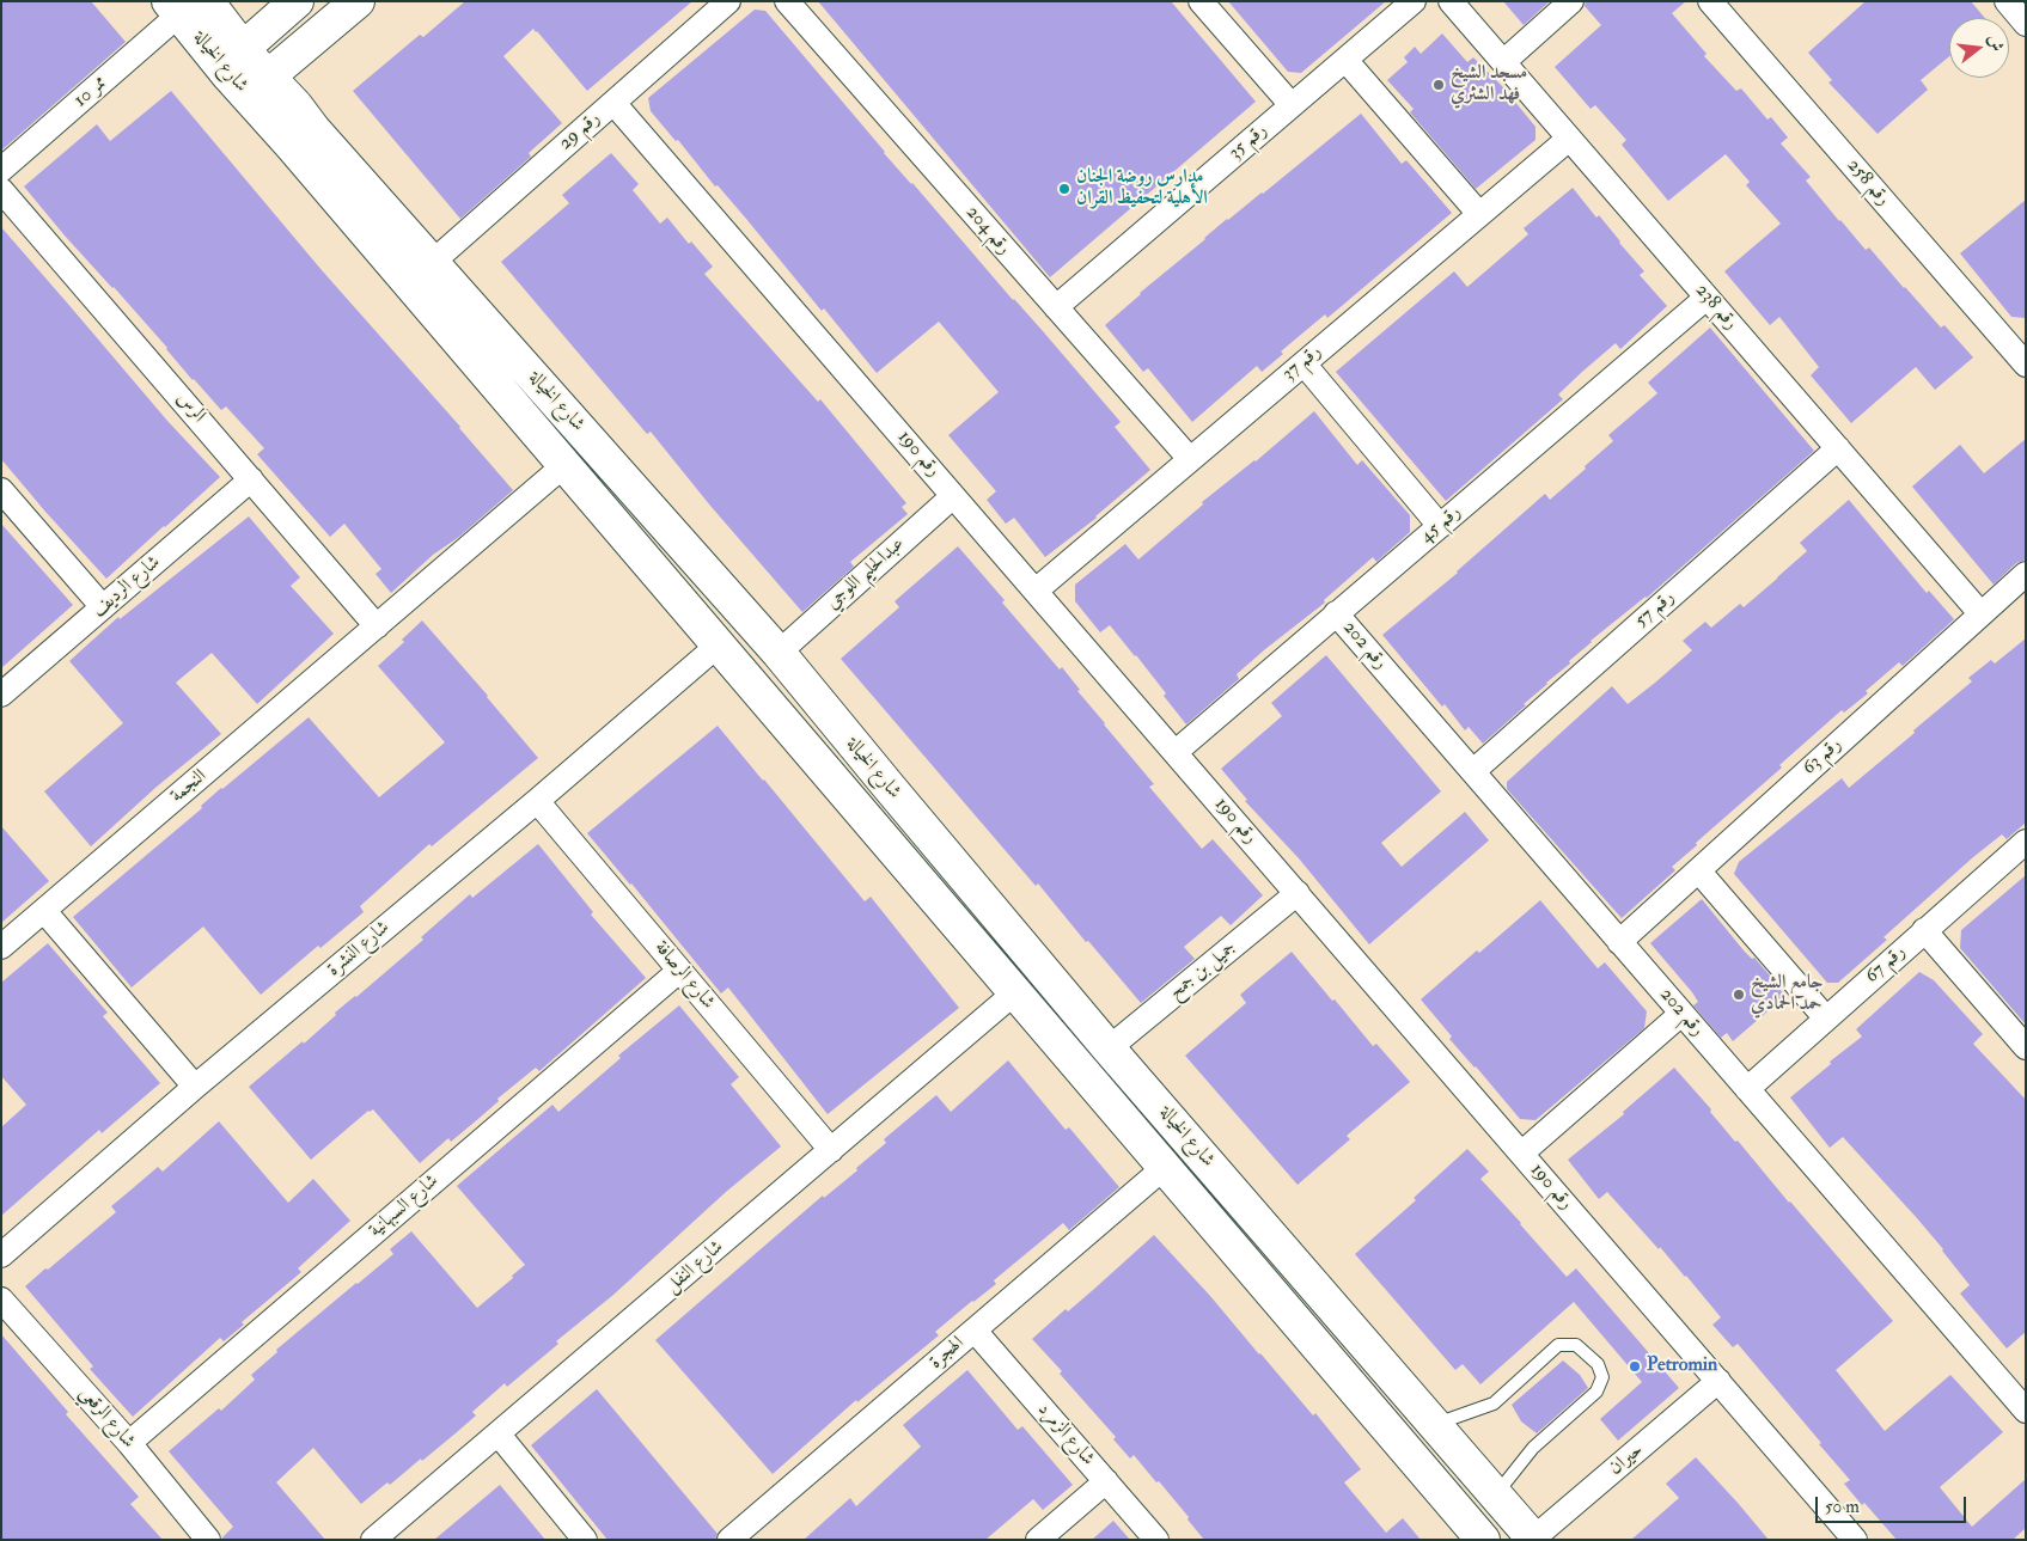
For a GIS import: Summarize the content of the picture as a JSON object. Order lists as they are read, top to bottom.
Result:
{
  "streets": {
    "street": [
      "شارع الخيالة",
      "ممر 10",
      "رقم 29",
      "رقم 35",
      "رقم 258",
      "رقم 204",
      "رقم 238",
      "رقم 37",
      "الرس",
      "رقم 190",
      "رقم 45",
      "عبدالحليم اللوجي",
      "شارع الرديف",
      "رقم 57",
      "رقم 202",
      "رقم 63",
      "النجمة",
      "شارع النشرة",
      "رقم 67",
      "جميل بن جمح",
      "شارع الرصافة",
      "شارع السبهانية",
      "شارع النفل",
      "الهجرة",
      "شارع الرقعي",
      "شارع الزمرد",
      "حيران"
    ]
  },
  "crossings": [
    ["شارع الخيالة", "ممر 10"],
    ["شارع الخيالة", "رقم 29"],
    ["شارع الخيالة", "عبدالحليم اللوجي"],
    ["شارع الخيالة", "النجمة"],
    ["شارع الخيالة", "شارع النشرة"],
    ["شارع الخيالة", "جميل بن جمح"],
    ["شارع الخيالة", "شارع النفل"],
    ["شارع الخيالة", "الهجرة"],
    ["شارع الخيالة", "حيران"],
    ["رقم 29", "رقم 190"],
    ["رقم 35", "رقم 204"],
    ["رقم 204", "رقم 37"],
    ["رقم 238", "رقم 37"],
    ["رقم 238", "رقم 45"],
    ["رقم 238", "رقم 57"],
    ["رقم 238", "رقم 63"],
    ["رقم 37", "رقم 190"],
    ["الرس", "شارع الرديف"],
    ["الرس", "النجمة"],
    ["رقم 190", "رقم 45"],
    ["رقم 190", "عبدالحليم اللوجي"],
    ["رقم 190", "جميل بن جمح"],
    ["رقم 190", "حيران"],
    ["رقم 45", "رقم 202"],
    ["رقم 57", "رقم 202"],
    ["رقم 202", "رقم 63"],
    ["رقم 202", "رقم 67"],
    ["شارع النشرة", "شارع الرصافة"],
    ["شارع الرصافة", "شارع السبهانية"],
    ["شارع الرصافة", "شارع النفل"],
    ["شارع السبهانية", "شارع الرقعي"],
    ["الهجرة", "شارع الزمرد"]
  ],
  "places": [
    "مسجد الشيخ فهد الشثري",
    "مدارس روضة الجنان الأهلية لتحفيظ القران",
    "جامع الشيخ حمد الحمادي",
    "Petromin"
  ],
  "scale_bar": "50 m",
  "north": "right"
}
